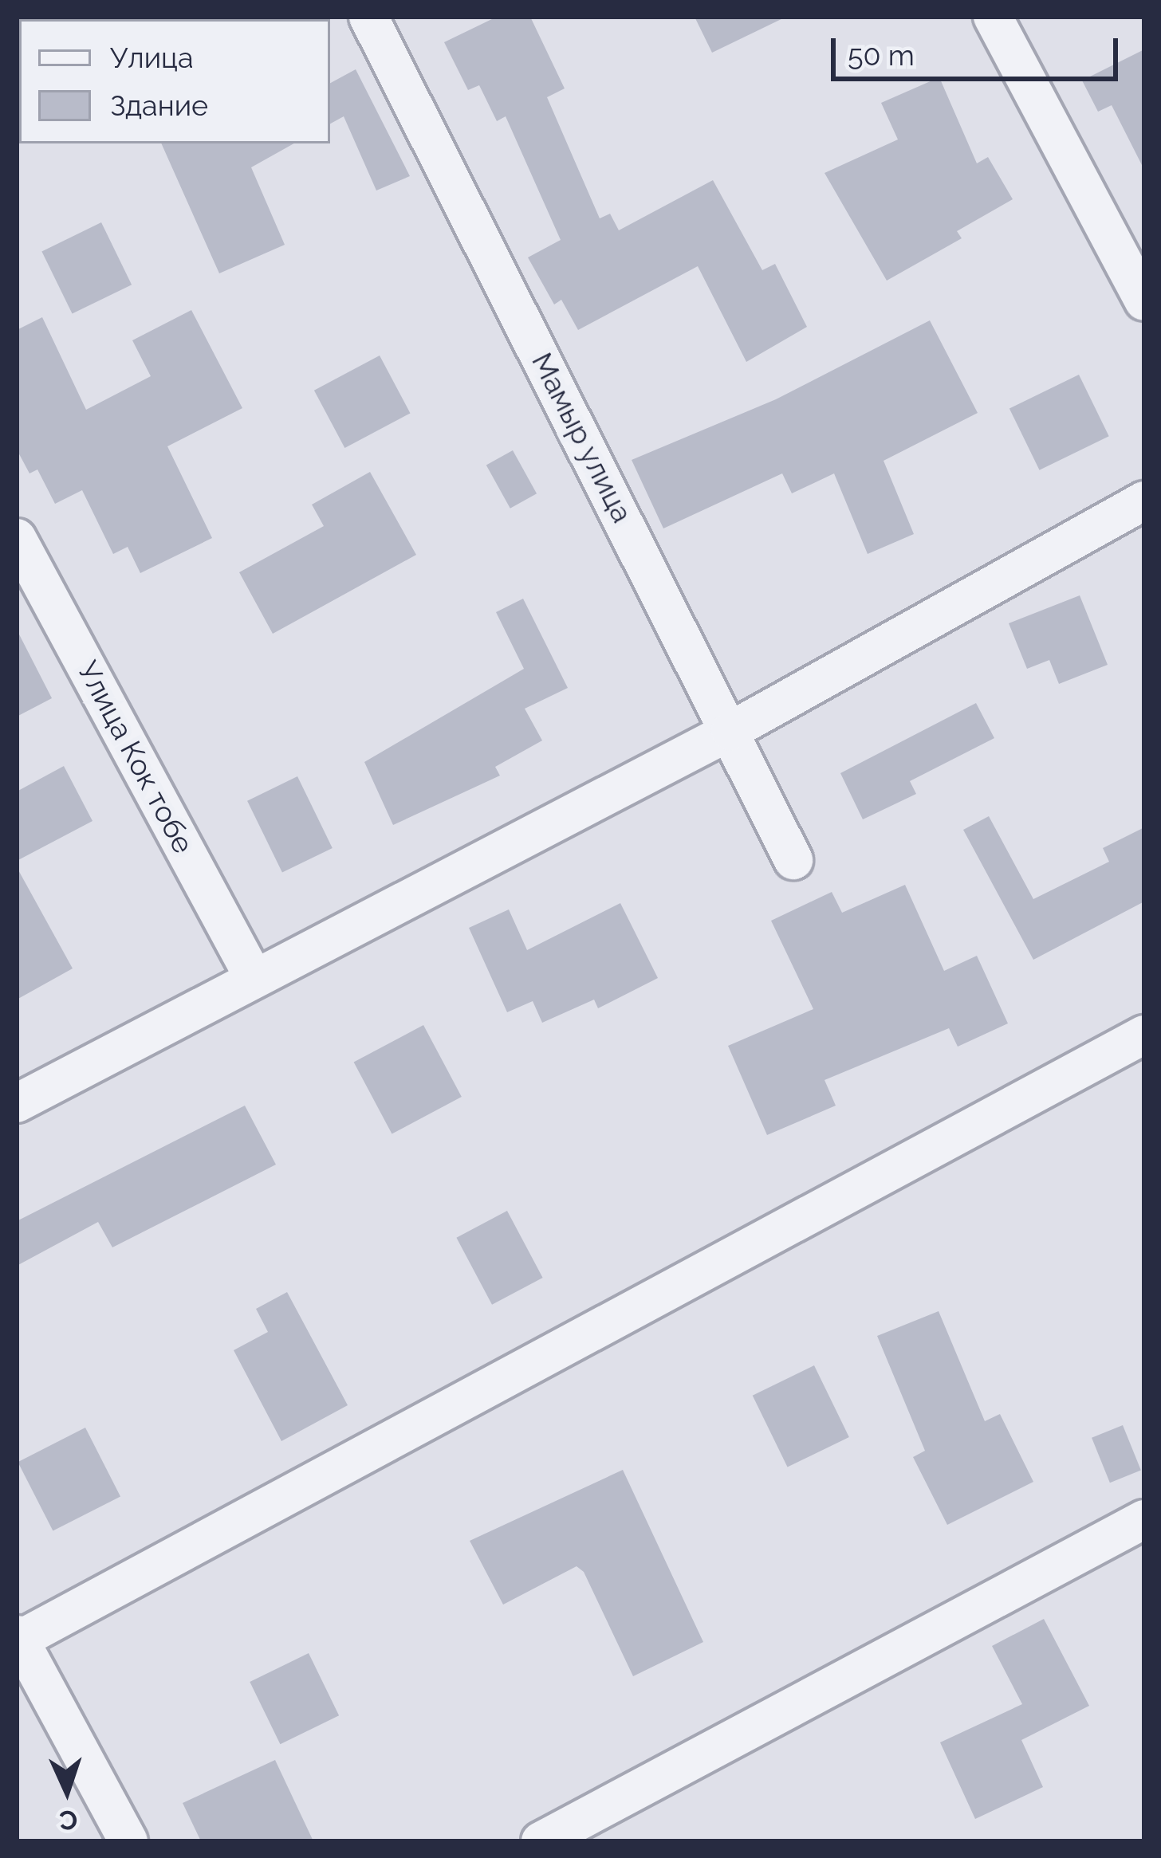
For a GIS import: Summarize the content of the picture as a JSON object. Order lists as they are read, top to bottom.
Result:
{
  "streets": {
    "street": ["Мамыр улица", "Улица Кок тобе"]
  },
  "legend": ["Улица", "Здание"],
  "scale_bar": "50 m",
  "north": "bottom"
}
